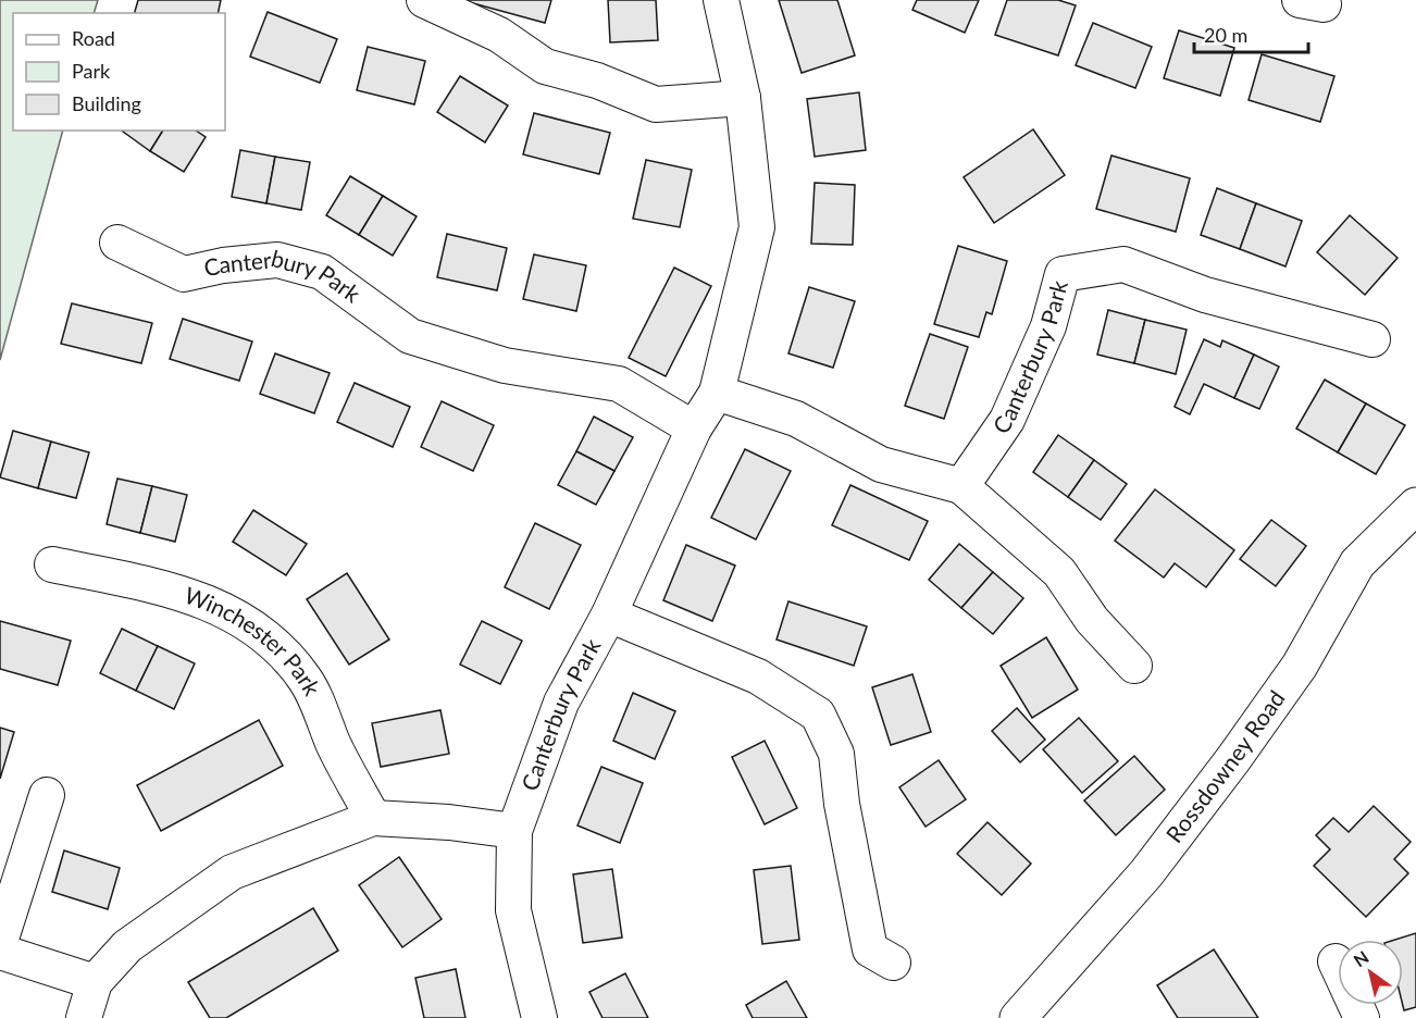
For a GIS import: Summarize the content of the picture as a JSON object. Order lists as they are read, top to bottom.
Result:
{
  "streets": {
    "street": ["Canterbury Park", "Winchester Park", "Rossdowney Road"]
  },
  "legend": ["Road", "Park", "Building"],
  "scale_bar": "20 m",
  "north": "top left"
}
